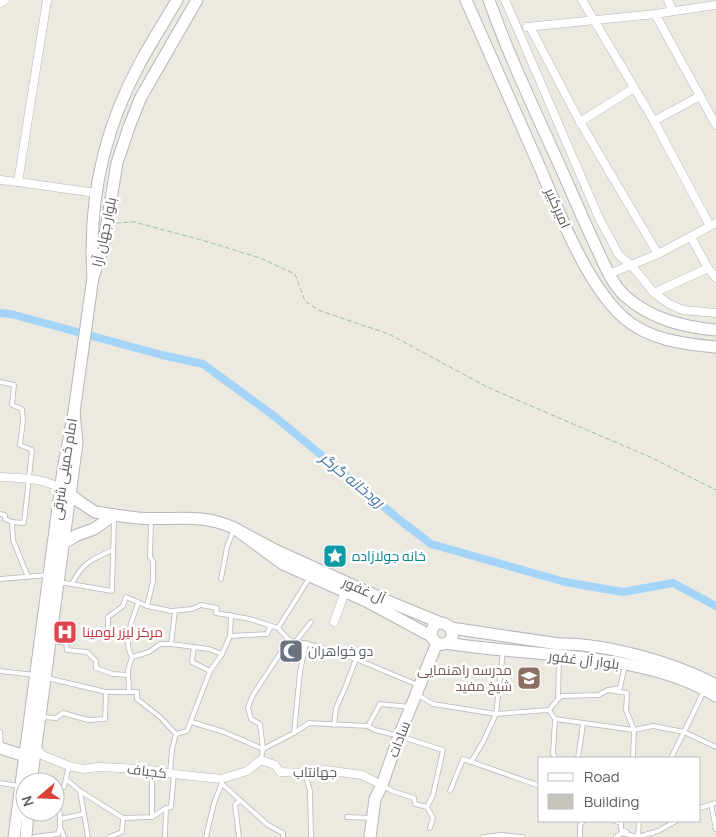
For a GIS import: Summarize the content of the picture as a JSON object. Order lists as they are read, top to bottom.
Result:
{
  "streets": {
    "street": [
      "امیرکبیر",
      "بلوار جهان آرا",
      "امام خمینی شرقی",
      "آل غفور",
      "بلوار آل غفور",
      "سادات",
      "کجباف",
      "جهانتاب"
    ]
  },
  "crossings": [
    ["بلوار جهان آرا", "امام خمینی شرقی"],
    ["امام خمینی شرقی", "آل غفور"],
    ["امام خمینی شرقی", "کجباف"],
    ["آل غفور", "بلوار آل غفور"],
    ["آل غفور", "سادات"],
    ["بلوار آل غفور", "سادات"],
    ["سادات", "جهانتاب"],
    ["کجباف", "جهانتاب"]
  ],
  "water": ["رودخانه گرگر"],
  "places": {
    "place": ["خانه جولازاده"],
    "hospital": ["مرکز لیزر لومینا"],
    "mosque": ["دو خواهران"],
    "school or university": ["مدرسه راهنمایی شیخ مفید"]
  },
  "legend": ["Road", "Building"],
  "north": "left"
}
